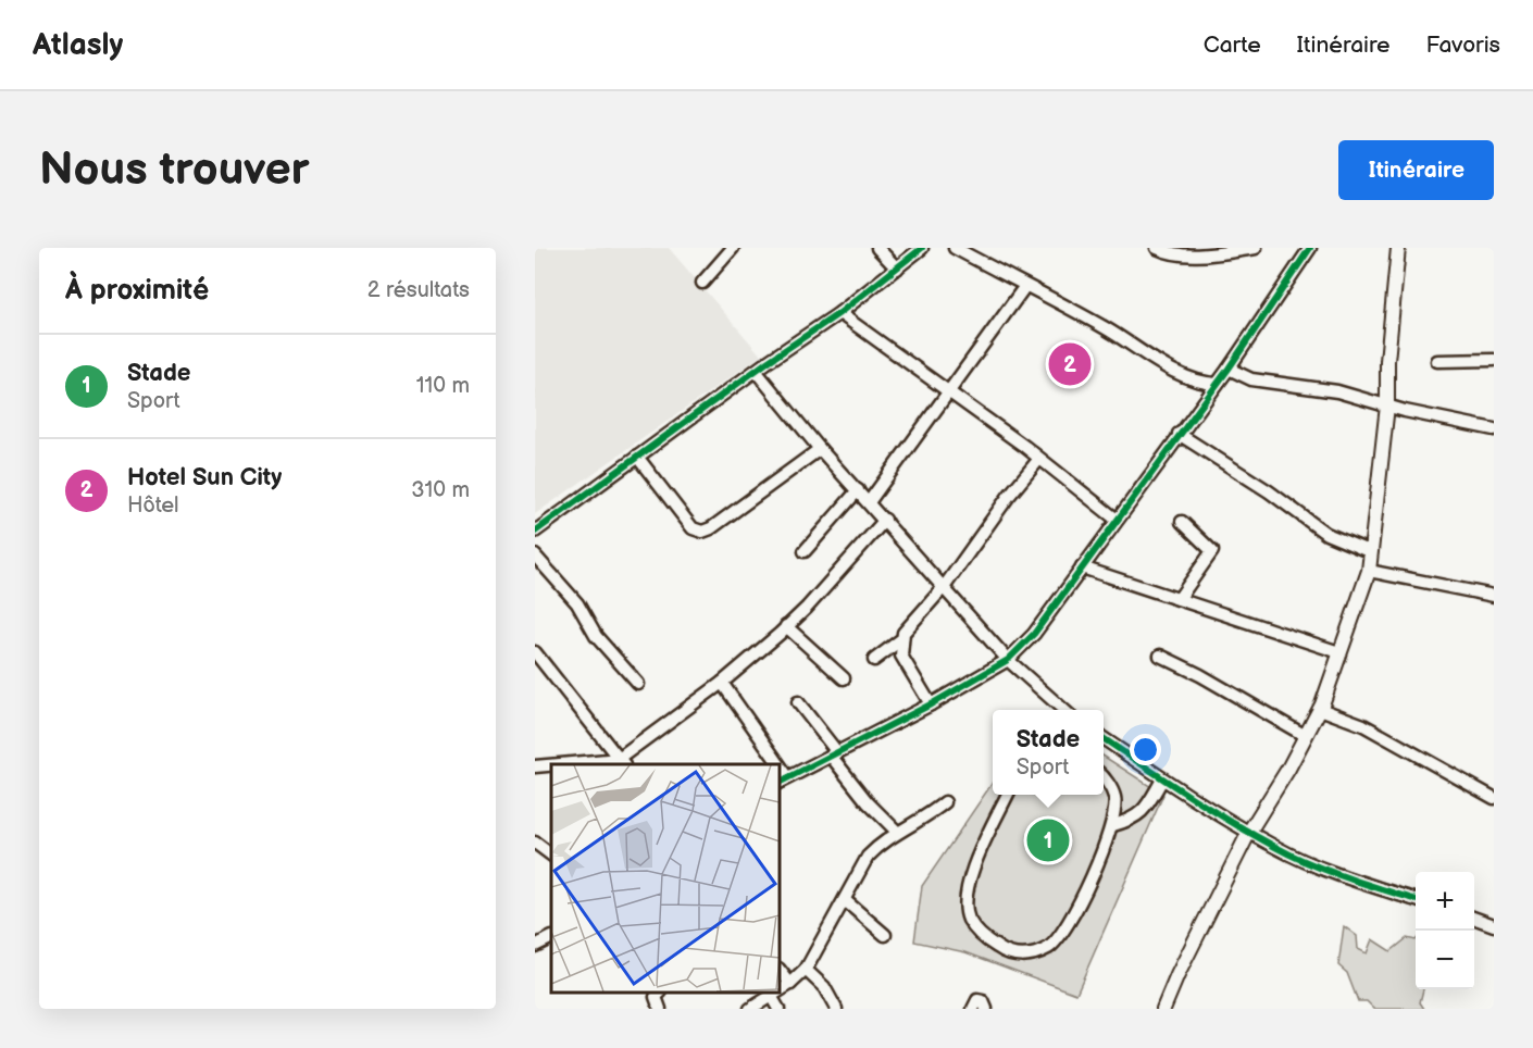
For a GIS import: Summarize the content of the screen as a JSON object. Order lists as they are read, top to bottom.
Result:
{
  "page": {
    "header": "Atlasly",
    "nav": ["Carte", "Itinéraire", "Favoris"],
    "buttons": "Itinéraire",
    "title": "Nous trouver",
    "heading": ["À proximité", "2 résultats"],
    "list": [
      {
        "mark": "1",
        "name": "Stade",
        "note": "Sport",
        "value": "110 m"
      },
      {
        "mark": "2",
        "name": "Hotel Sun City",
        "note": "Hôtel",
        "value": "310 m"
      }
    ],
    "pins": ["2", "1"],
    "popup": ["Stade", "Sport"],
    "map_buttons": ["+", "−"]
  }
}
